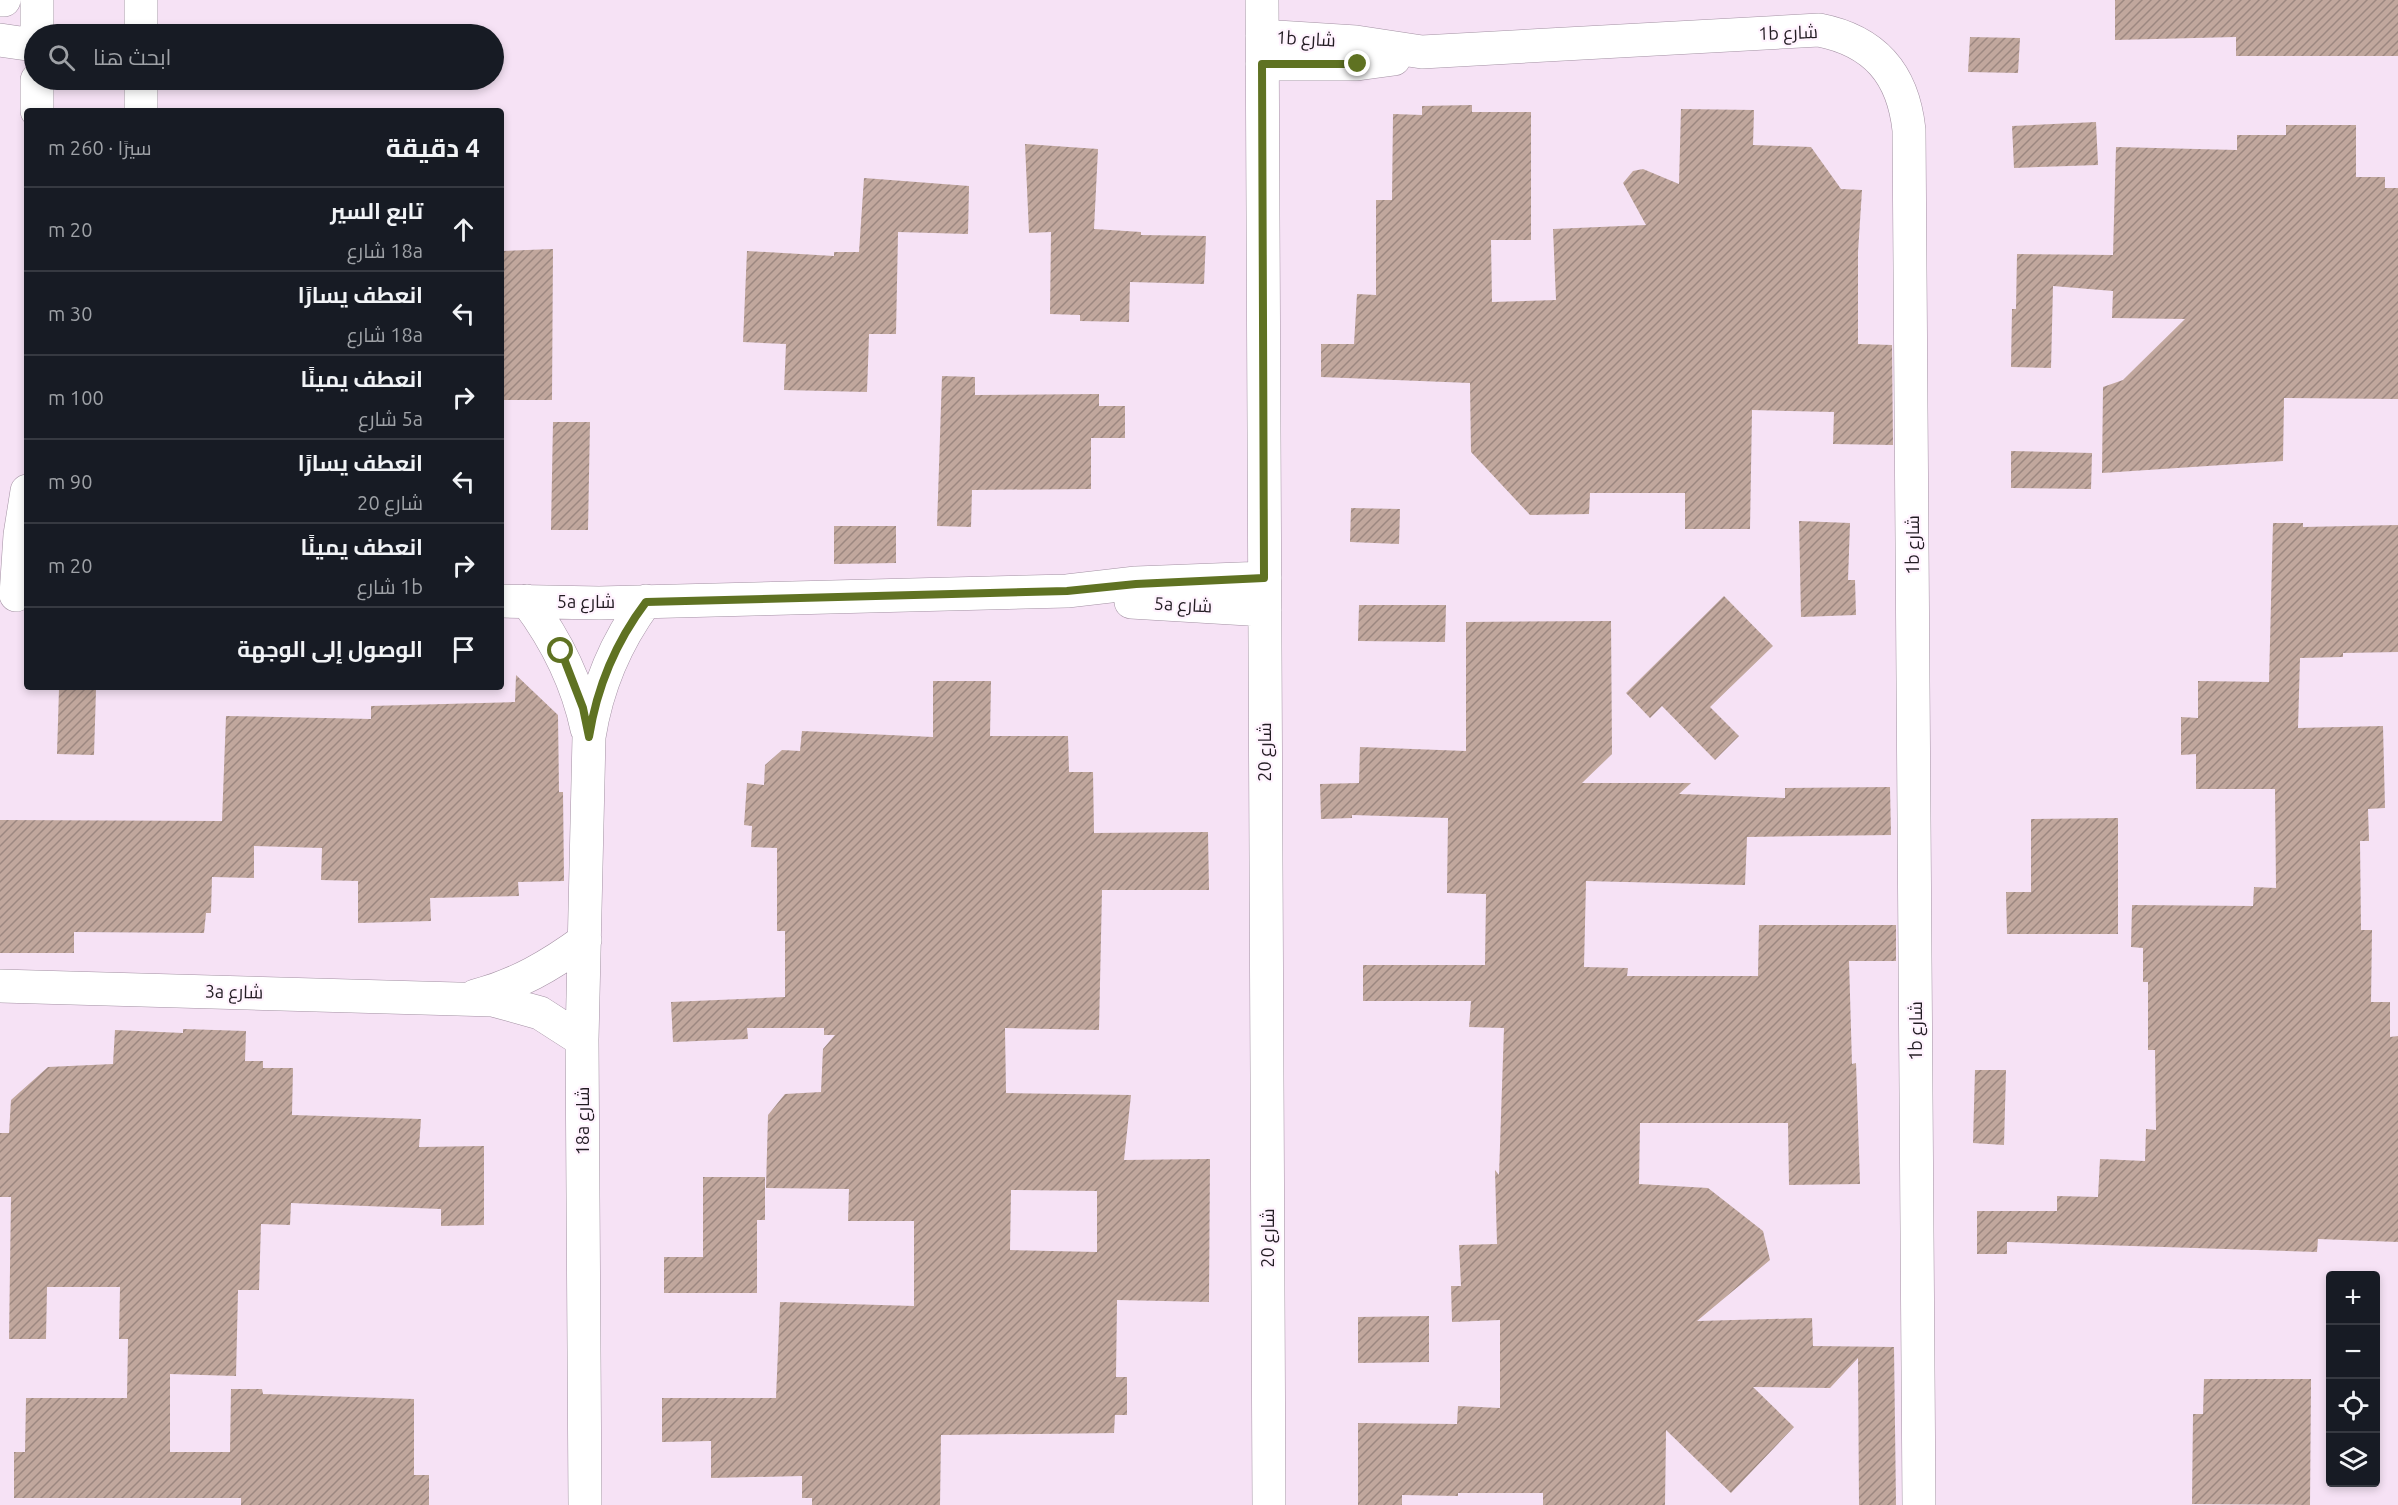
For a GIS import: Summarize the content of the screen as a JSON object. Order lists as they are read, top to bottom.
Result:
{
  "streets": {
    "street": [
      "1b شارع",
      "5a شارع",
      "شارع 20",
      "3a شارع",
      "18a شارع"
    ]
  },
  "crossings": [
    ["1b شارع", "شارع 20"],
    ["5a شارع", "شارع 20"],
    ["5a شارع", "18a شارع"],
    ["3a شارع", "18a شارع"]
  ],
  "page": {
    "search": "ابحث هنا",
    "heading": ["4 دقيقة", "سيرًا · 260 m"],
    "list": [
      ["تابع السير", "18a شارع", "20 m"],
      ["انعطف يسارًا", "18a شارع", "30 m"],
      ["انعطف يمينًا", "5a شارع", "100 m"],
      ["انعطف يسارًا", "شارع 20", "90 m"],
      ["انعطف يمينًا", "1b شارع", "20 m"],
      "الوصول إلى الوجهة"
    ],
    "map_buttons": ["+", "−"]
  }
}
